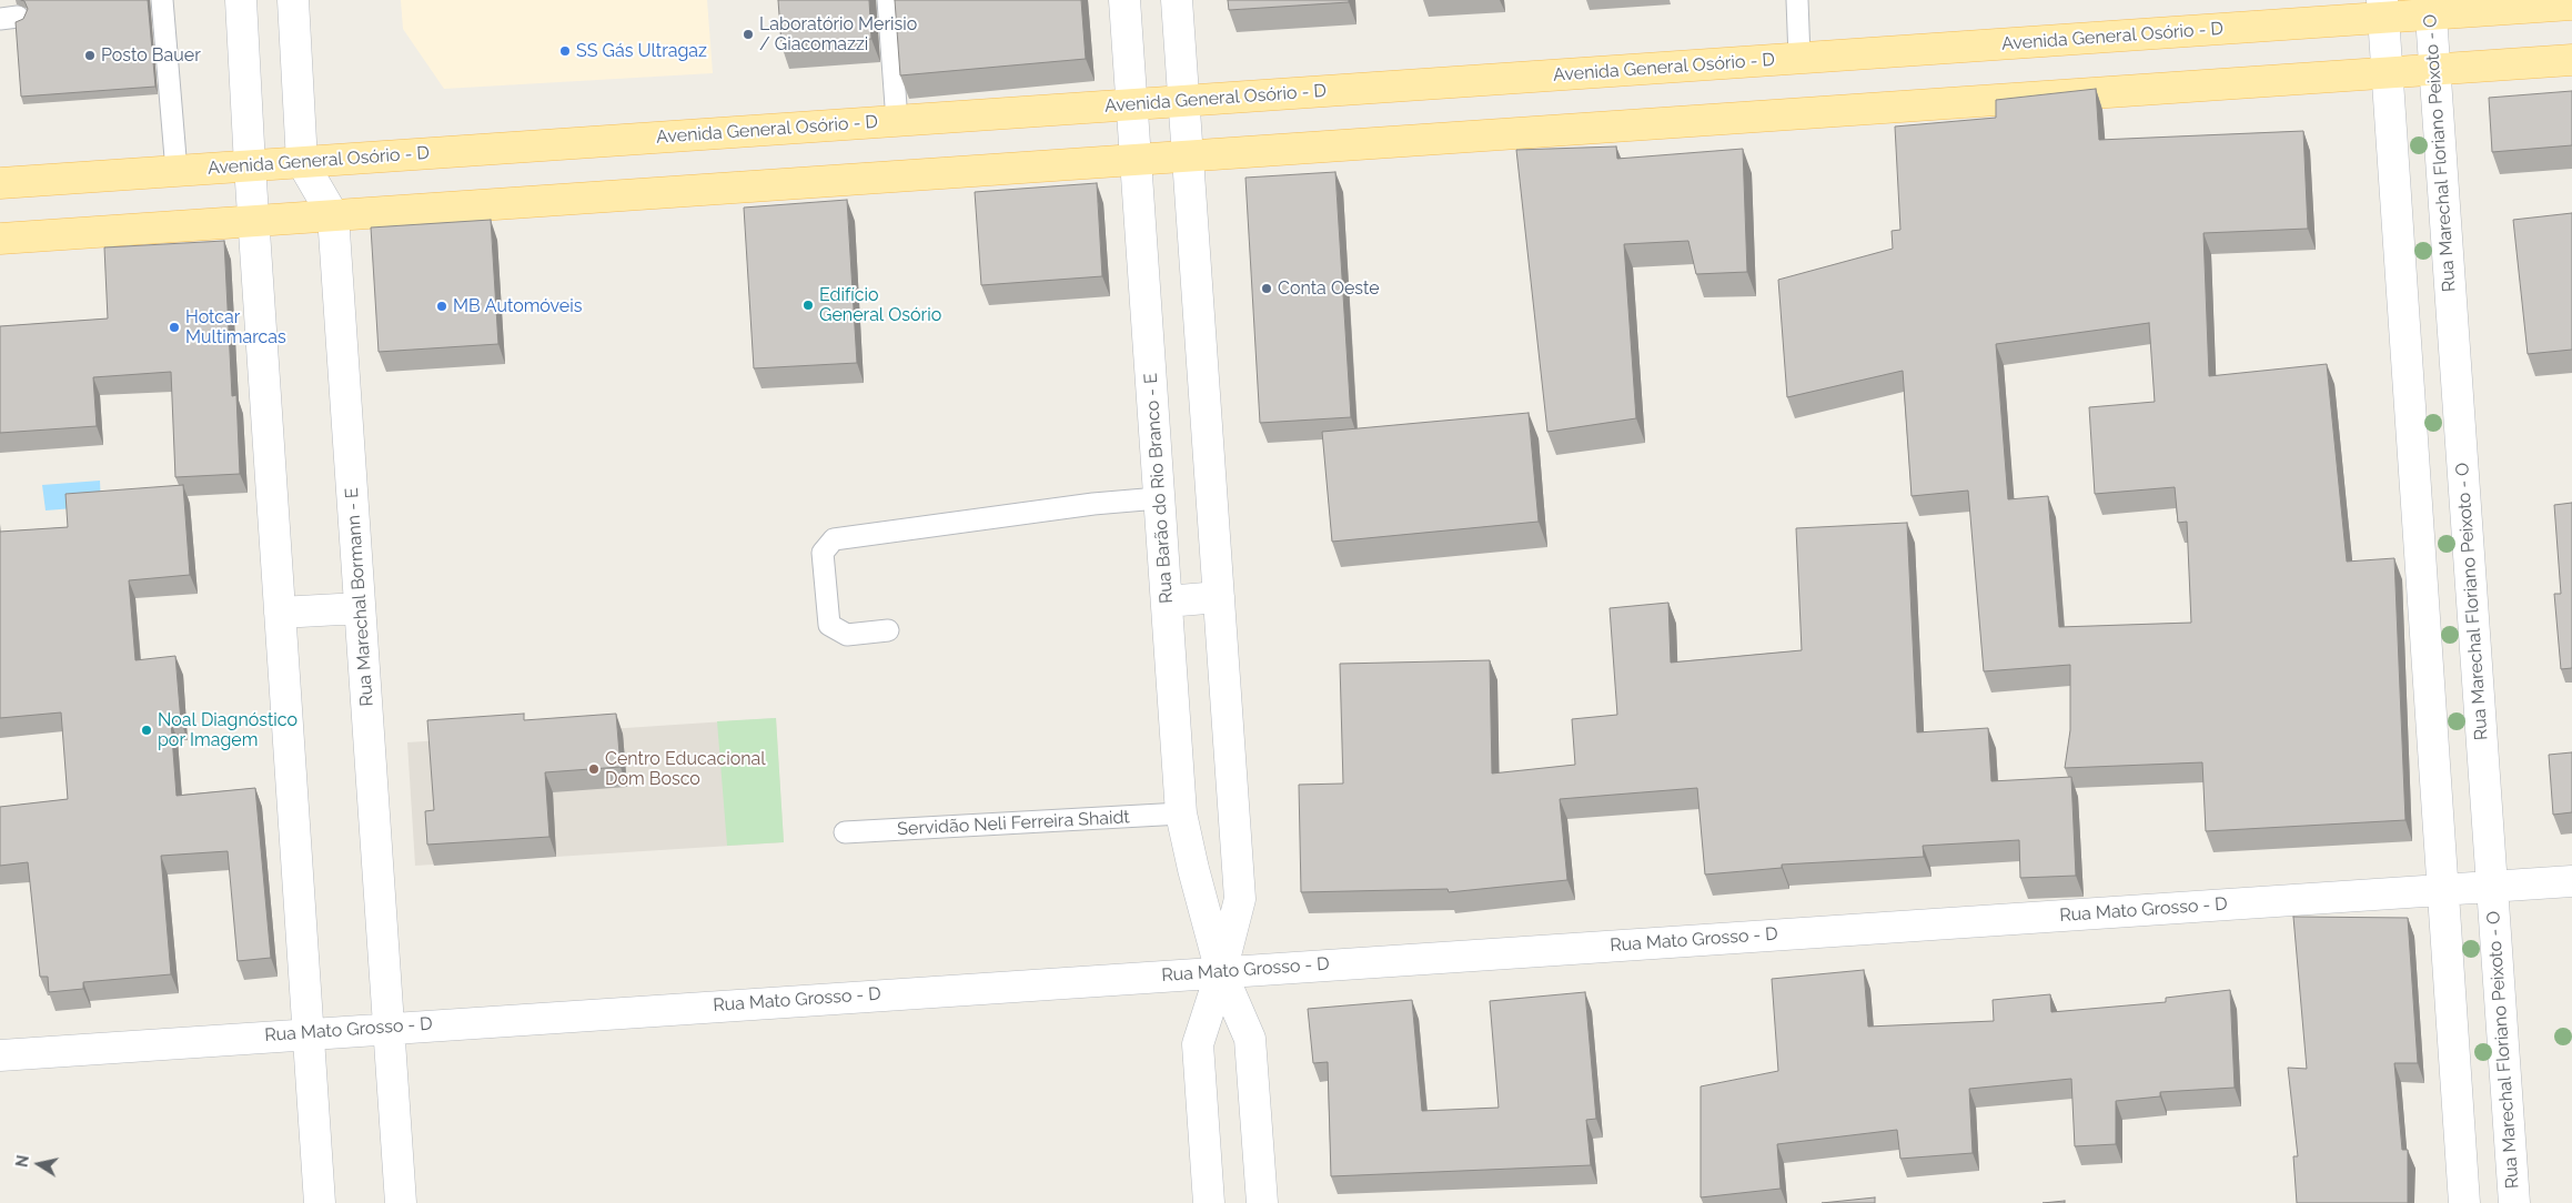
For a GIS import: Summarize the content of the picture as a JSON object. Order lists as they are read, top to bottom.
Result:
{
  "streets": {
    "main road": ["Avenida General Osório - D"],
    "street": [
      "Rua Marechal Floriano Peixoto - O",
      "Rua Barão do Rio Branco - E",
      "Rua Marechal Bormann - E",
      "Rua Mato Grosso - D"
    ],
    "lane": ["Servidão Neli Ferreira Shaidt"]
  },
  "crossings": [
    ["Avenida General Osório - D", "Rua Marechal Floriano Peixoto - O"],
    ["Avenida General Osório - D", "Rua Barão do Rio Branco - E"],
    ["Avenida General Osório - D", "Rua Marechal Bormann - E"],
    ["Rua Marechal Floriano Peixoto - O", "Rua Mato Grosso - D"],
    ["Rua Barão do Rio Branco - E", "Servidão Neli Ferreira Shaidt"],
    ["Rua Barão do Rio Branco - E", "Rua Mato Grosso - D"],
    ["Rua Marechal Bormann - E", "Rua Mato Grosso - D"]
  ],
  "places": [
    "Laboratório Merisio / Giacomazzi",
    "SS Gás Ultragaz",
    "Posto Bauer",
    "Conta Oeste",
    "Edifício General Osório",
    "MB Automóveis",
    "Hotcar Multimarcas",
    "Noal Diagnóstico por Imagem",
    "Centro Educacional Dom Bosco"
  ],
  "north": "left"
}
